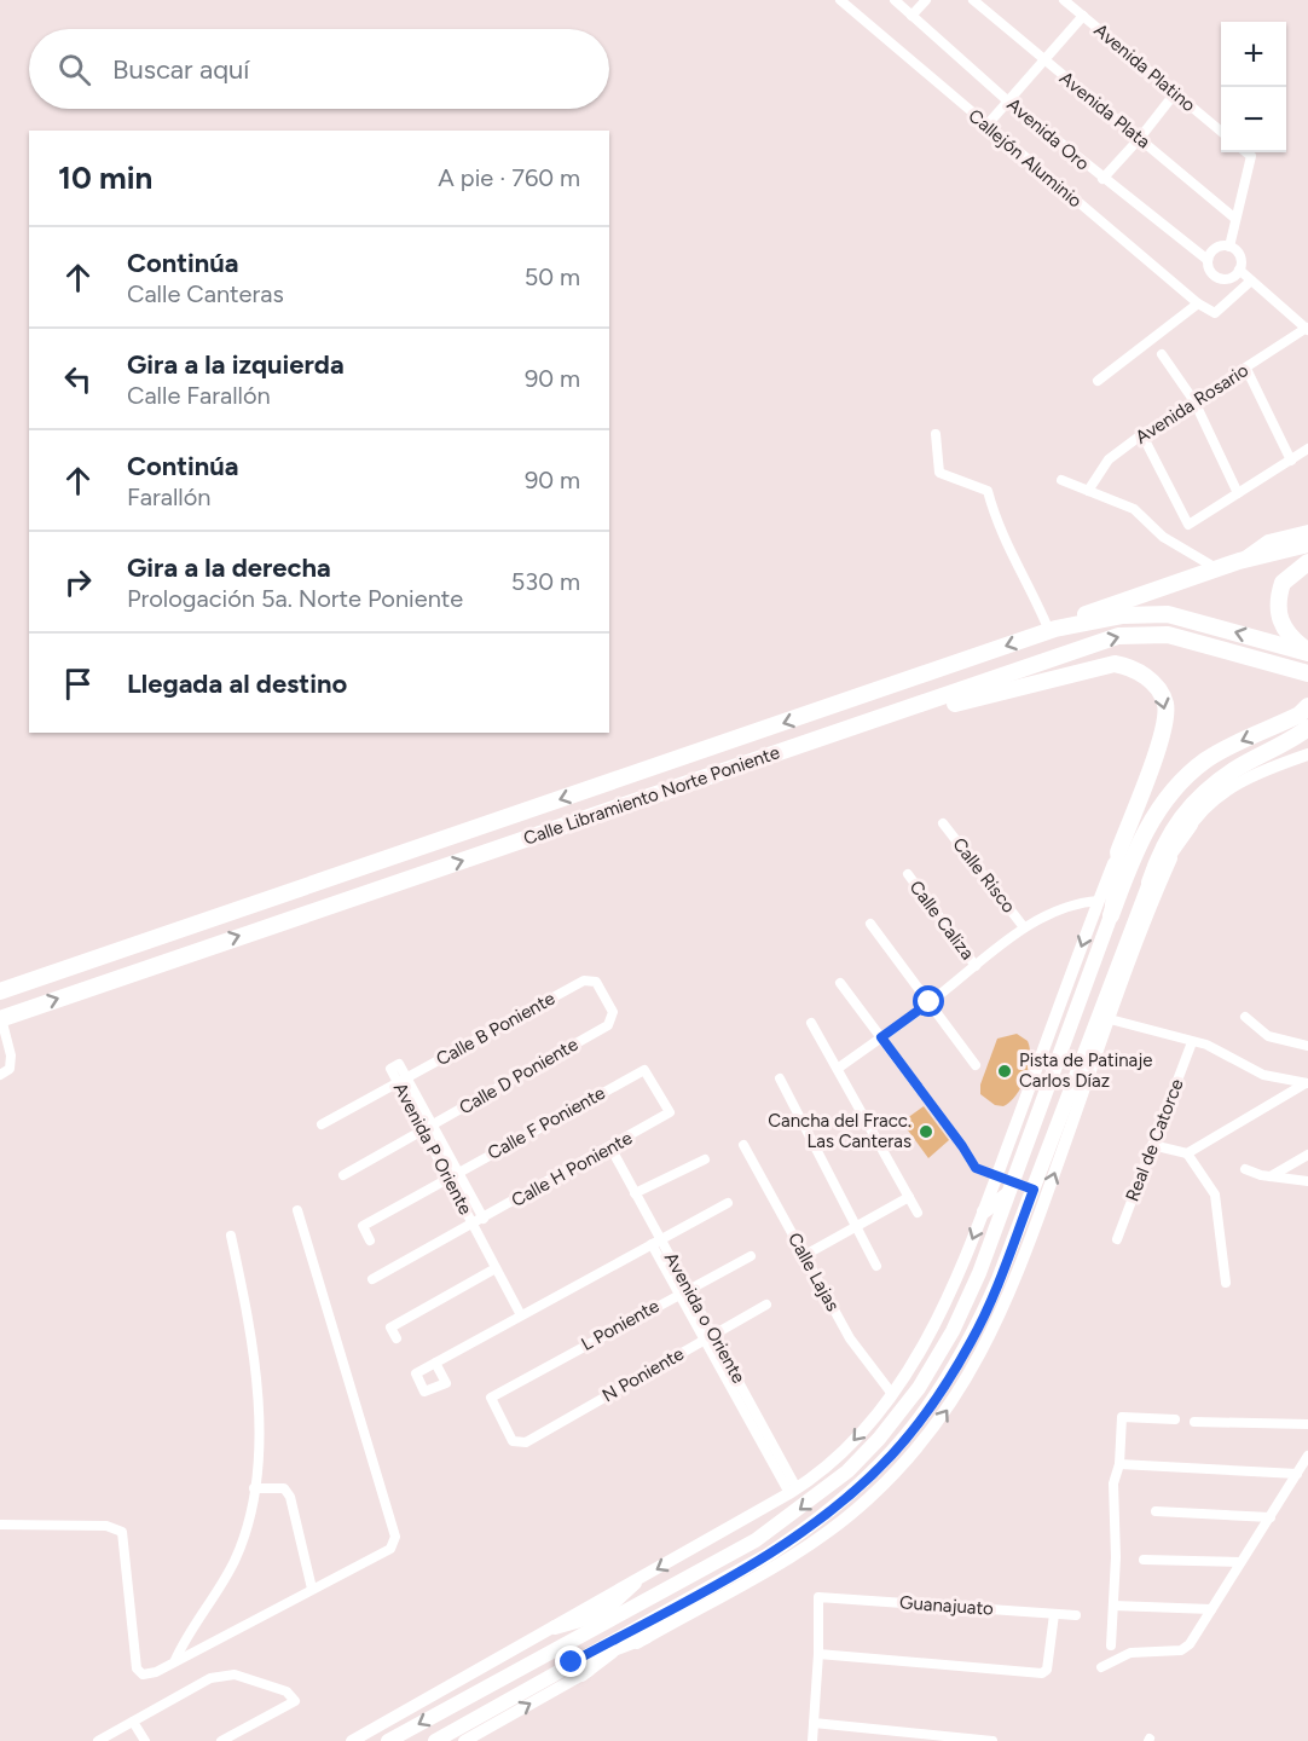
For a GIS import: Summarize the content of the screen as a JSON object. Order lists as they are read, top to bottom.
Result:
{
  "streets": {
    "highway": ["Calle Libramiento Norte Poniente"],
    "street": [
      "Avenida Platino",
      "Avenida Plata",
      "Avenida Oro",
      "Callejón Aluminio",
      "Avenida Rosario",
      "Calle Risco",
      "Calle Caliza",
      "Calle B Poniente",
      "Calle D Poniente",
      "Calle F Poniente",
      "Real de Catorce",
      "Avenida P Oriente",
      "Calle H Poniente",
      "Calle Lajas",
      "Avenida o Oriente",
      "L Poniente",
      "N Poniente",
      "Guanajuato"
    ]
  },
  "crossings": [
    ["Calle B Poniente", "Calle D Poniente"],
    ["Calle B Poniente", "Avenida P Oriente"],
    ["Calle D Poniente", "Avenida P Oriente"],
    ["Calle F Poniente", "Avenida P Oriente"],
    ["Calle F Poniente", "Calle H Poniente"],
    ["Avenida P Oriente", "Calle H Poniente"],
    ["Calle H Poniente", "Avenida o Oriente"],
    ["Avenida o Oriente", "L Poniente"],
    ["Avenida o Oriente", "N Poniente"],
    ["L Poniente", "N Poniente"]
  ],
  "places": ["Pista de Patinaje Carlos Díaz", "Cancha del Fracc. Las Canteras"],
  "page": {
    "map_buttons": ["+", "−"],
    "search": "Buscar aquí",
    "heading": ["10 min", "A pie · 760 m"],
    "list": [
      ["Continúa", "Calle Canteras", "50 m"],
      ["Gira a la izquierda", "Calle Farallón", "90 m"],
      ["Continúa", "Farallón", "90 m"],
      ["Gira a la derecha", "Prologación 5a. Norte Poniente", "530 m"],
      "Llegada al destino"
    ]
  }
}
